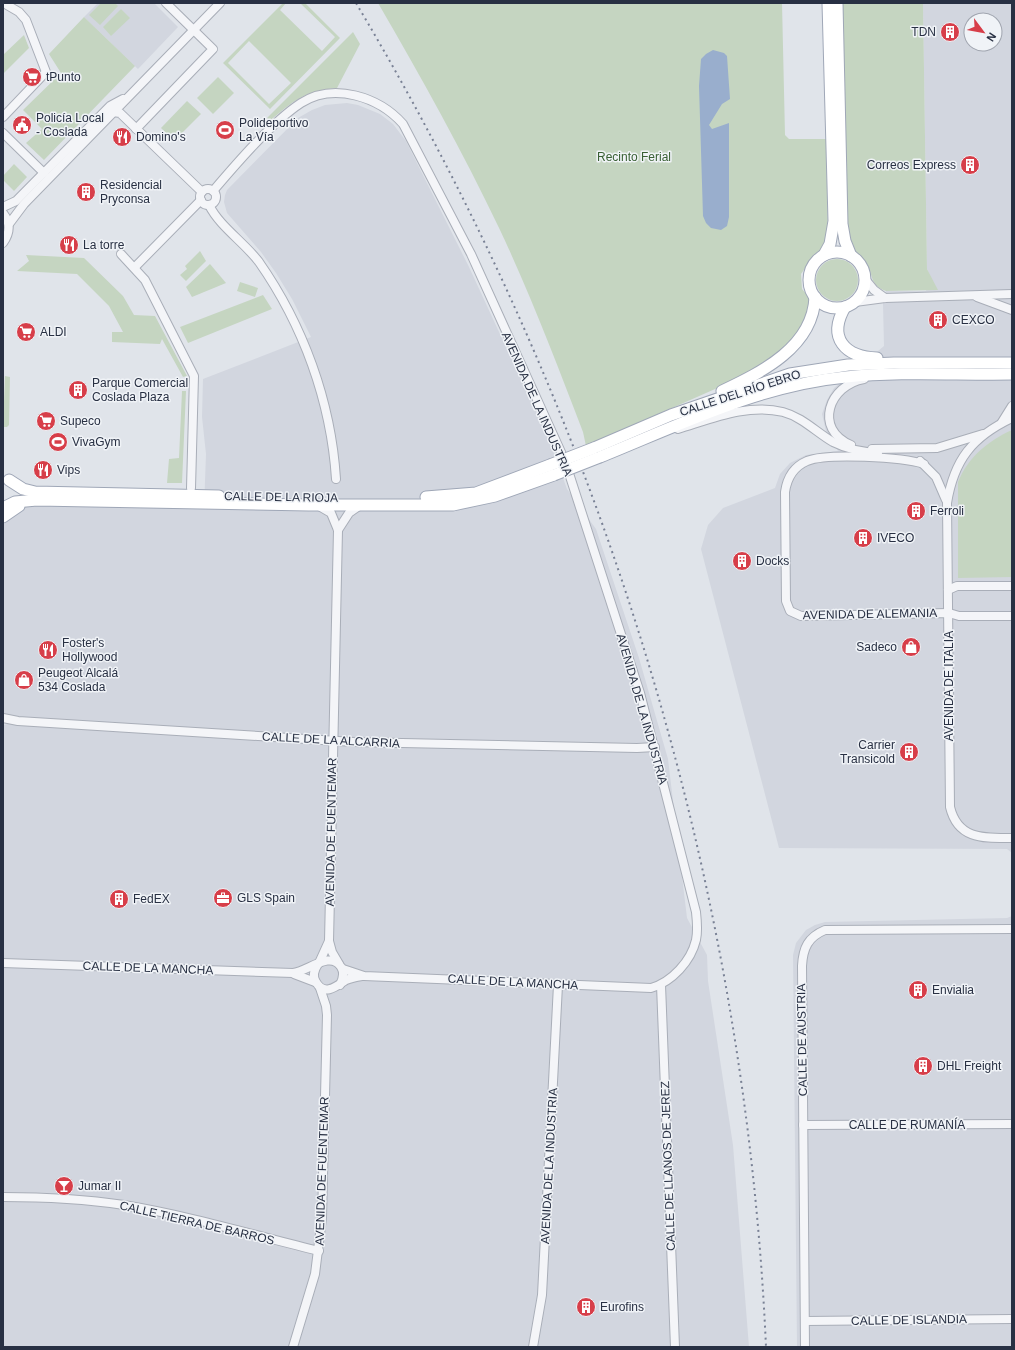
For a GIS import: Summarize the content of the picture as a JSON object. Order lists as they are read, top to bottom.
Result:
{
  "streets": {
    "main road": ["CALLE DEL RÍO EBRO", "CALLE DE LA RIOJA"],
    "street": [
      "AVENIDA DE LA INDUSTRIA",
      "AVENIDA DE ALEMANIA",
      "AVENIDA DE ITALIA",
      "CALLE DE LA ALCARRIA",
      "AVENIDA DE FUENTEMAR",
      "CALLE DE LA MANCHA",
      "CALLE DE AUSTRIA",
      "CALLE DE RUMANÍA",
      "CALLE DE LLANOS DE JEREZ",
      "CALLE TIERRA DE BARROS",
      "CALLE DE ISLANDIA"
    ]
  },
  "crossings": [
    ["CALLE DEL RÍO EBRO", "CALLE DE LA RIOJA"],
    ["AVENIDA DE LA INDUSTRIA", "CALLE DE LA ALCARRIA"],
    ["AVENIDA DE LA INDUSTRIA", "CALLE DE LA MANCHA"],
    ["AVENIDA DE LA INDUSTRIA", "CALLE DE LLANOS DE JEREZ"],
    ["CALLE DE LA RIOJA", "AVENIDA DE FUENTEMAR"],
    ["AVENIDA DE ALEMANIA", "AVENIDA DE ITALIA"],
    ["CALLE DE LA ALCARRIA", "AVENIDA DE FUENTEMAR"],
    ["AVENIDA DE FUENTEMAR", "CALLE DE LA MANCHA"],
    ["AVENIDA DE FUENTEMAR", "CALLE TIERRA DE BARROS"],
    ["CALLE DE LA MANCHA", "CALLE DE LLANOS DE JEREZ"],
    ["CALLE DE AUSTRIA", "CALLE DE RUMANÍA"],
    ["CALLE DE AUSTRIA", "CALLE DE ISLANDIA"]
  ],
  "parks": ["Recinto Ferial"],
  "places": {
    "building": [
      "TDN",
      "Correos Express",
      "Residencial Pryconsa",
      "CEXCO",
      "Parque Comercial Coslada Plaza",
      "Ferroli",
      "IVECO",
      "Docks",
      "Carrier Transicold",
      "FedEX",
      "Envialia",
      "DHL Freight",
      "Eurofins"
    ],
    "supermarket": ["tPunto", "ALDI", "Supeco"],
    "public building": ["Policía Local - Coslada"],
    "sports": ["Polideportivo La Vía", "VivaGym"],
    "restaurant": [
      "Domino's",
      "La torre",
      "Vips",
      "Foster's Hollywood"
    ],
    "shop": ["Sadeco", "Peugeot Alcalá 534 Coslada"],
    "office": ["GLS Spain"],
    "bar": ["Jumar II"]
  },
  "north": "bottom right"
}
